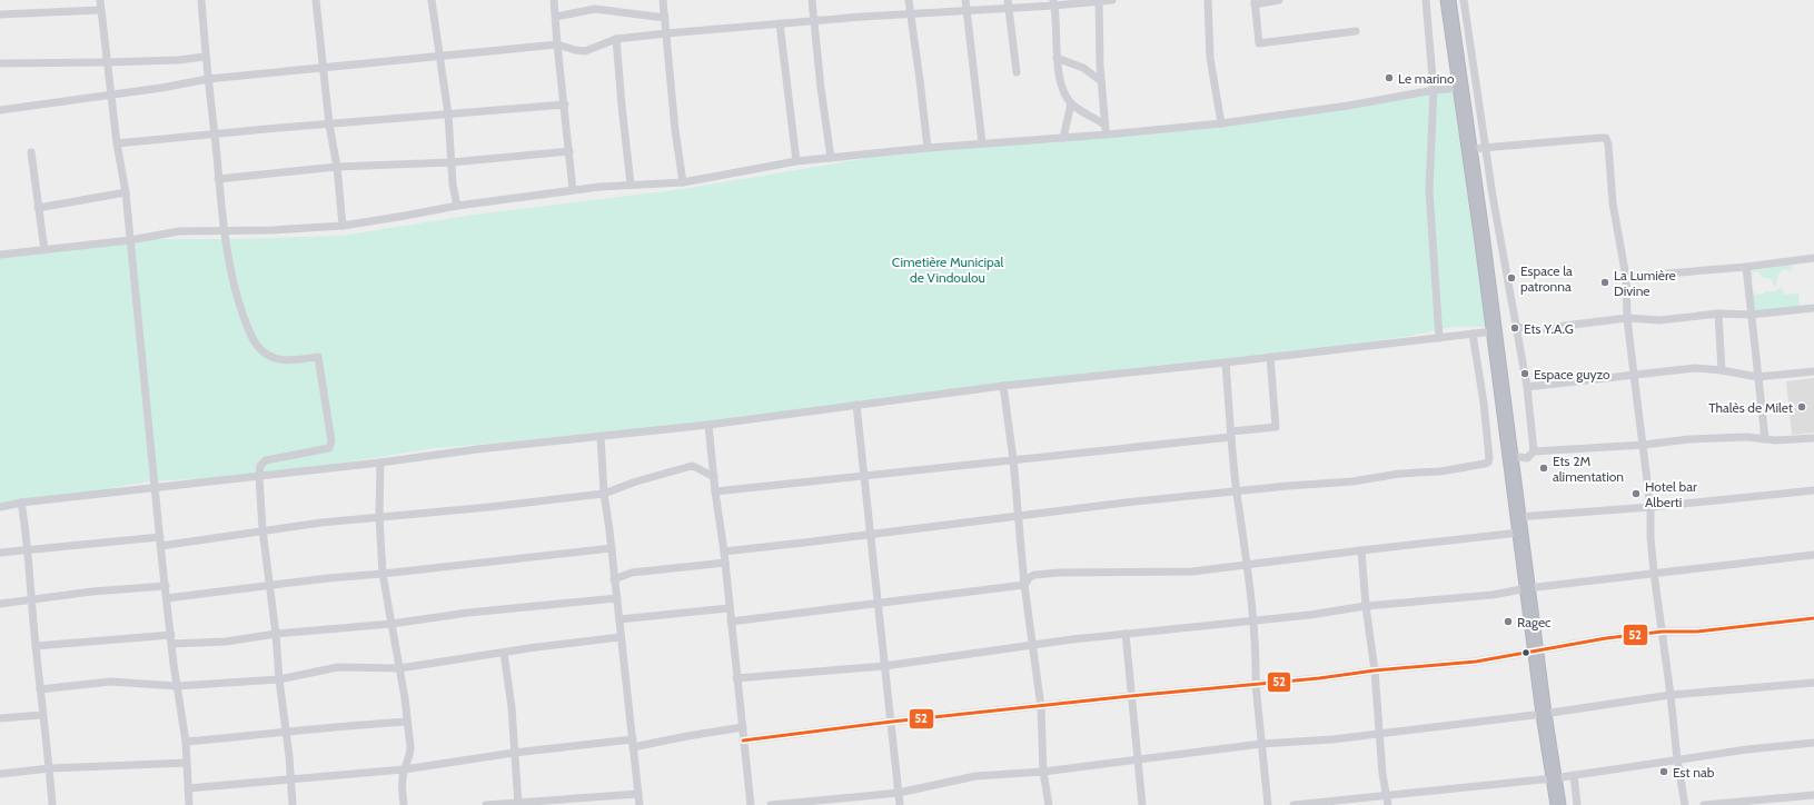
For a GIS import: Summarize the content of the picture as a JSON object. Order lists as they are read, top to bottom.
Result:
{
  "parks": ["Cimetière Municipal de Vindoulou"],
  "places": [
    "Le marino",
    "Espace la patronna",
    "La Lumière Divine",
    "Ets Y.A.G",
    "Espace guyzo",
    "Thalès de Milet",
    "Ets 2M alimentation",
    "Hotel bar Alberti",
    "Ragec",
    "Est nab"
  ],
  "lines": ["transit line 52"]
}
